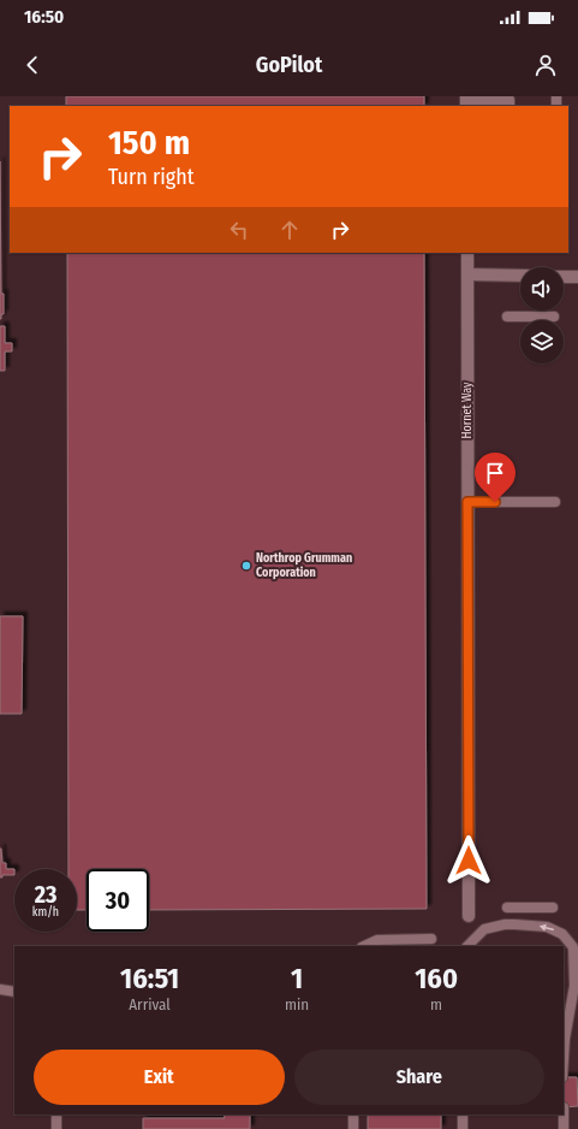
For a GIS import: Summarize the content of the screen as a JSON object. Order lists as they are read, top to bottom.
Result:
{
  "streets": {
    "street": ["Hornet Way"]
  },
  "places": ["Northrop Grumman Corporation"],
  "page": {
    "status": "16:50",
    "header": "GoPilot",
    "turn": ["150 m", "Turn right"],
    "speed": "23 km/h",
    "limit": "30",
    "eta": [
      "16:51",
      "Arrival",
      "1",
      "min",
      "160",
      "m"
    ],
    "buttons": ["Exit", "Share"]
  }
}
